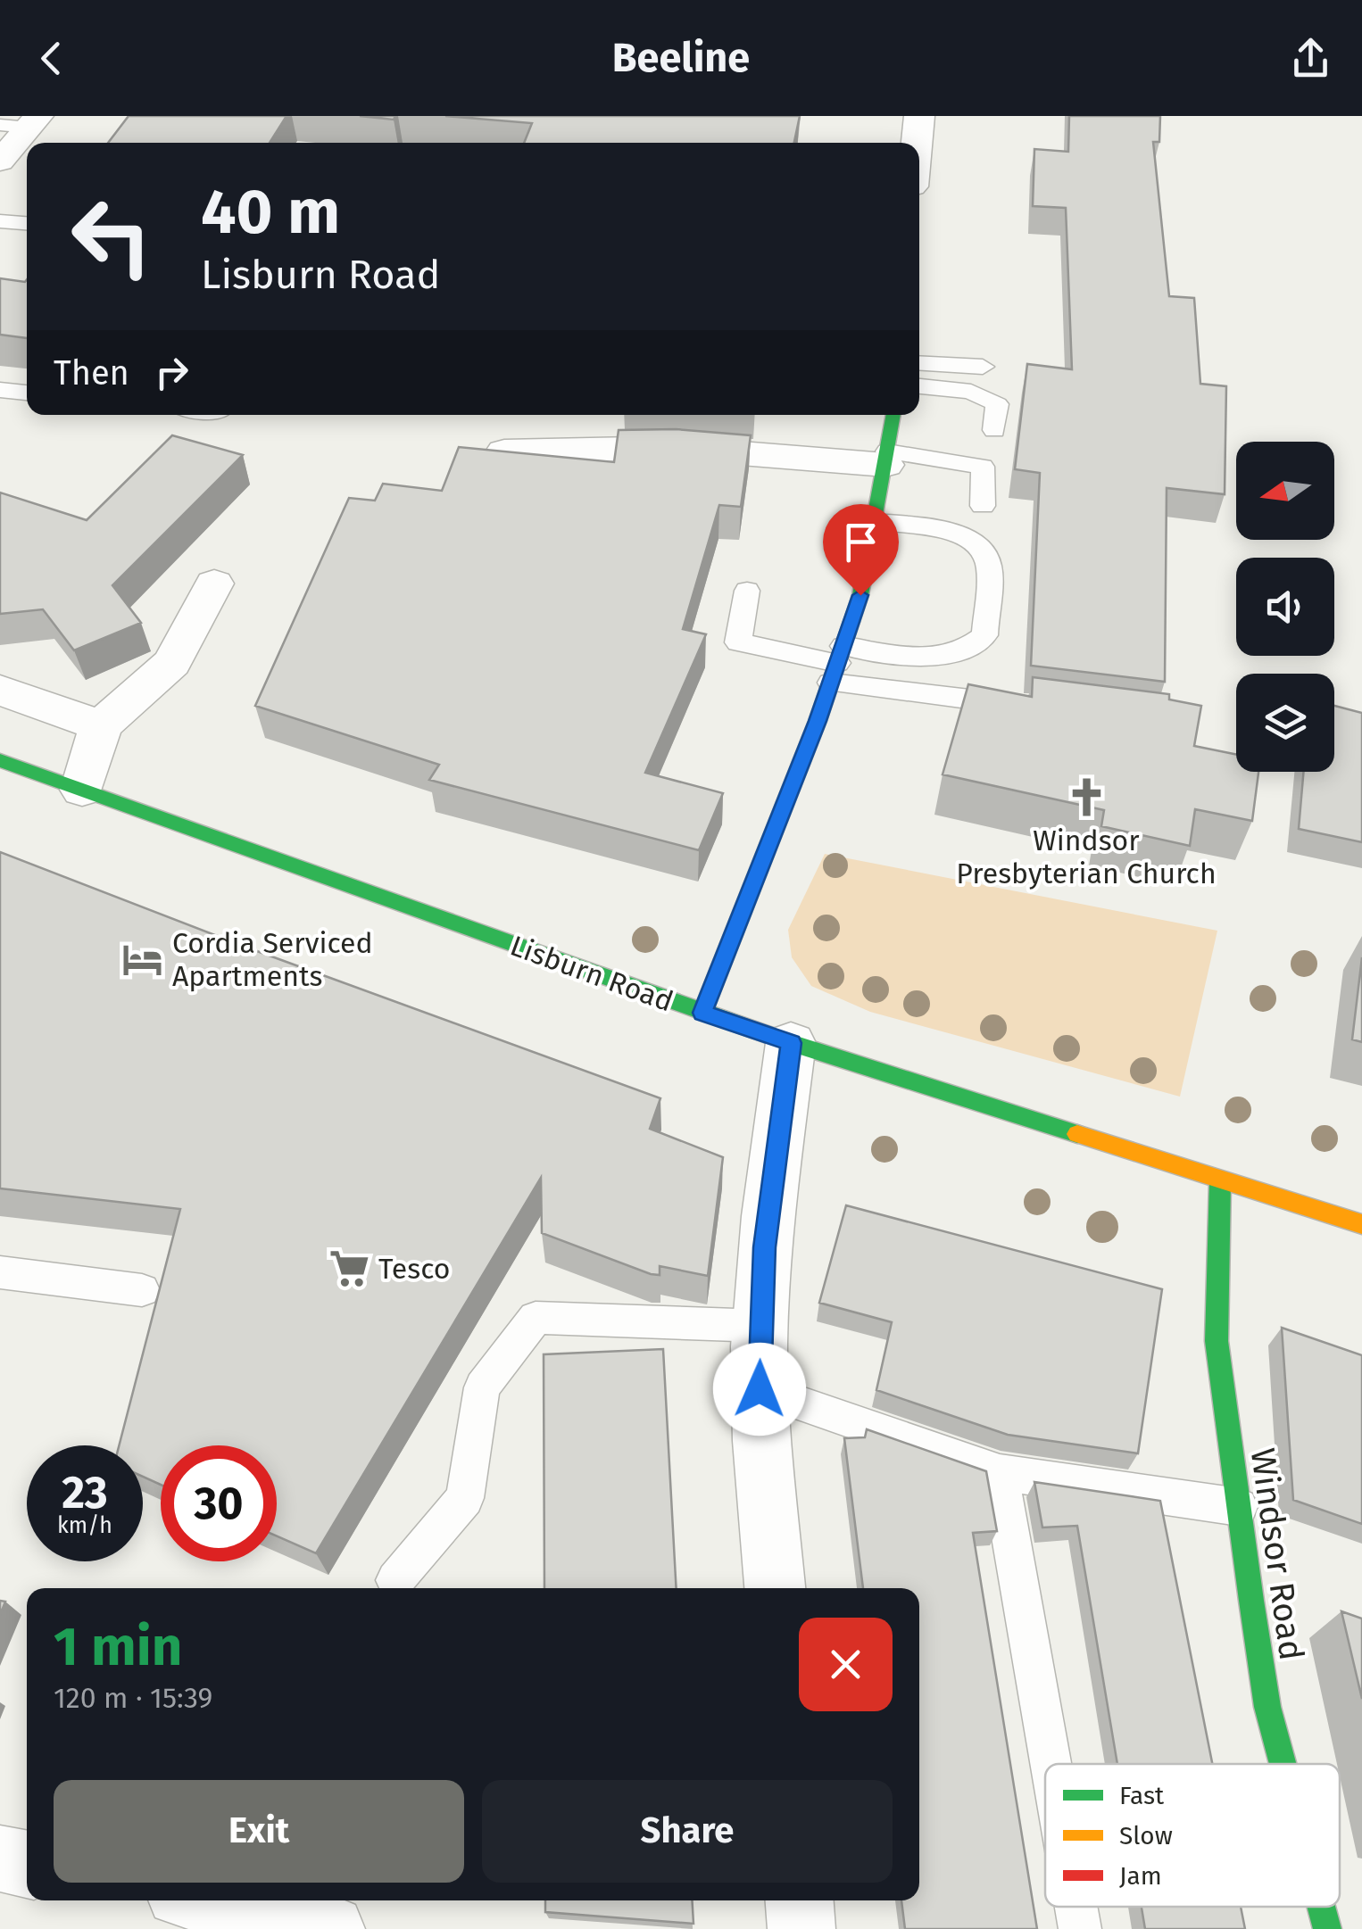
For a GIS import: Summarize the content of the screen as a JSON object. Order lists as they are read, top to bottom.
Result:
{
  "streets": {
    "street": ["Lisburn Road", "Windsor Road"]
  },
  "crossings": [
    ["Lisburn Road", "Windsor Road"]
  ],
  "places": {
    "church": ["Windsor Presbyterian Church"],
    "hotel": ["Cordia Serviced Apartments"],
    "supermarket": ["Tesco"]
  },
  "legend": ["Fast", "Slow", "Jam"],
  "north": "left",
  "page": {
    "header": "Beeline",
    "turn": ["40 m", "Lisburn Road"],
    "then": "Then",
    "speed": "23 km/h",
    "limit": "30",
    "heading": ["1 min", "120 m · 15:39"],
    "buttons": ["Exit", "Share"]
  }
}
